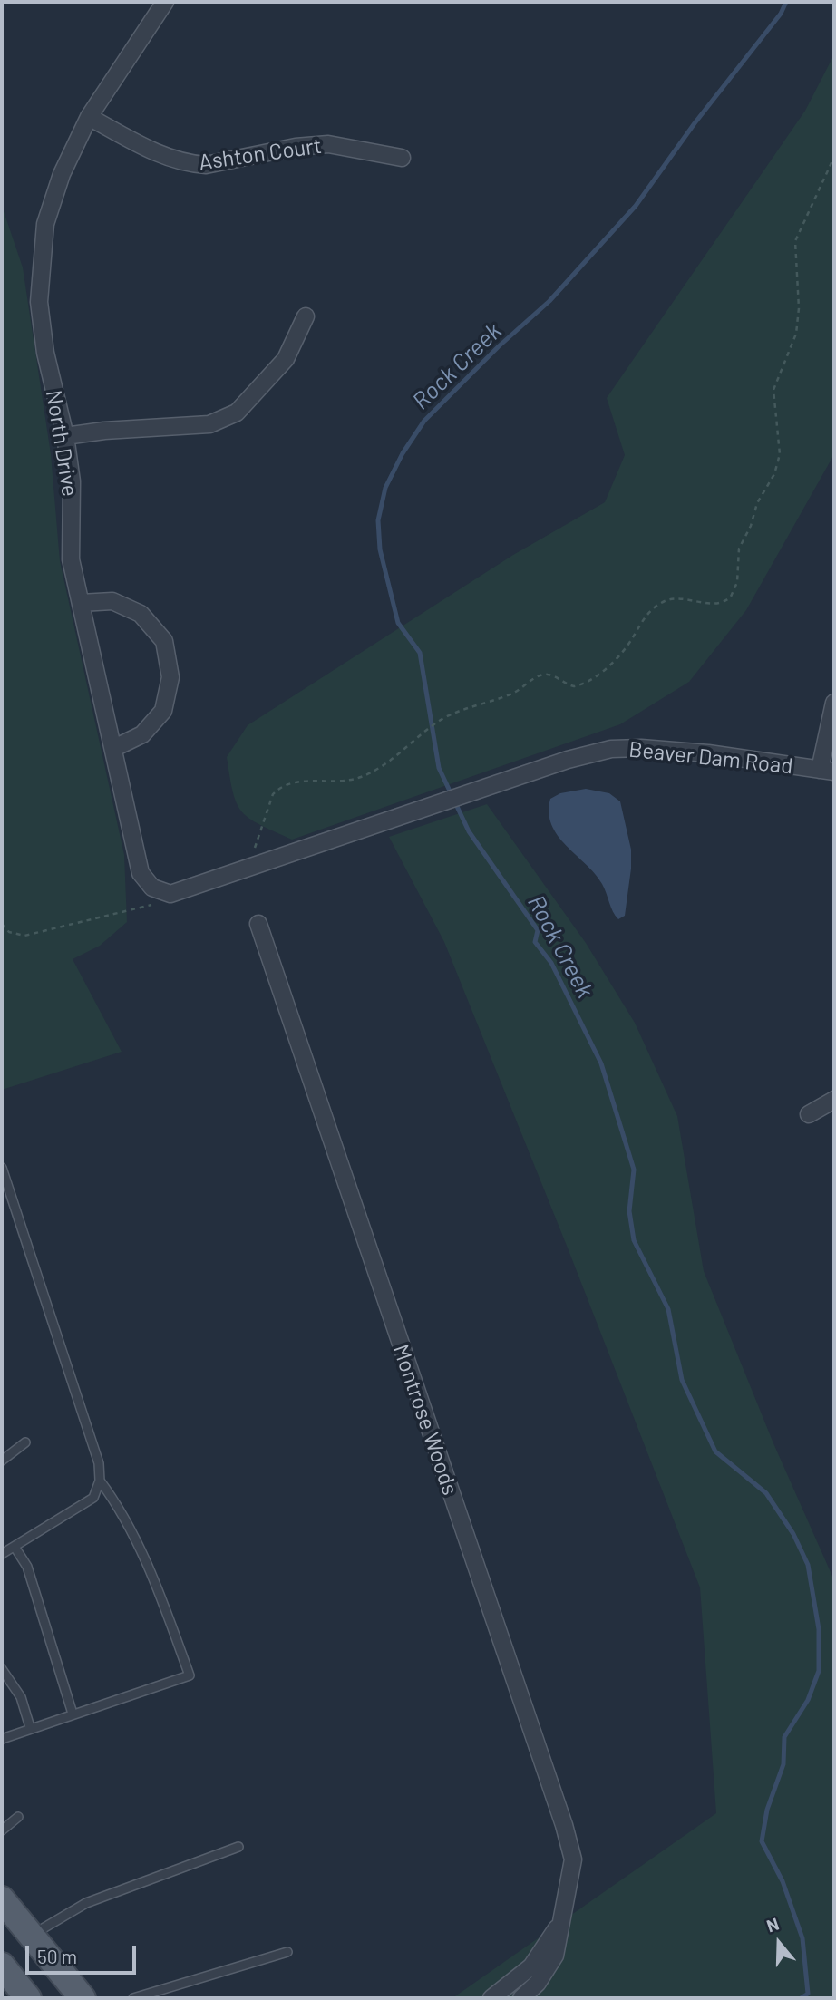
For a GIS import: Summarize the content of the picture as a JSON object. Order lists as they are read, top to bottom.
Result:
{
  "streets": {
    "street": [
      "Ashton Court",
      "North Drive",
      "Beaver Dam Road",
      "Montrose Woods"
    ]
  },
  "crossings": [
    ["Ashton Court", "North Drive"],
    ["North Drive", "Beaver Dam Road"]
  ],
  "water": ["Rock Creek"],
  "scale_bar": "50 m",
  "north": "top"
}
